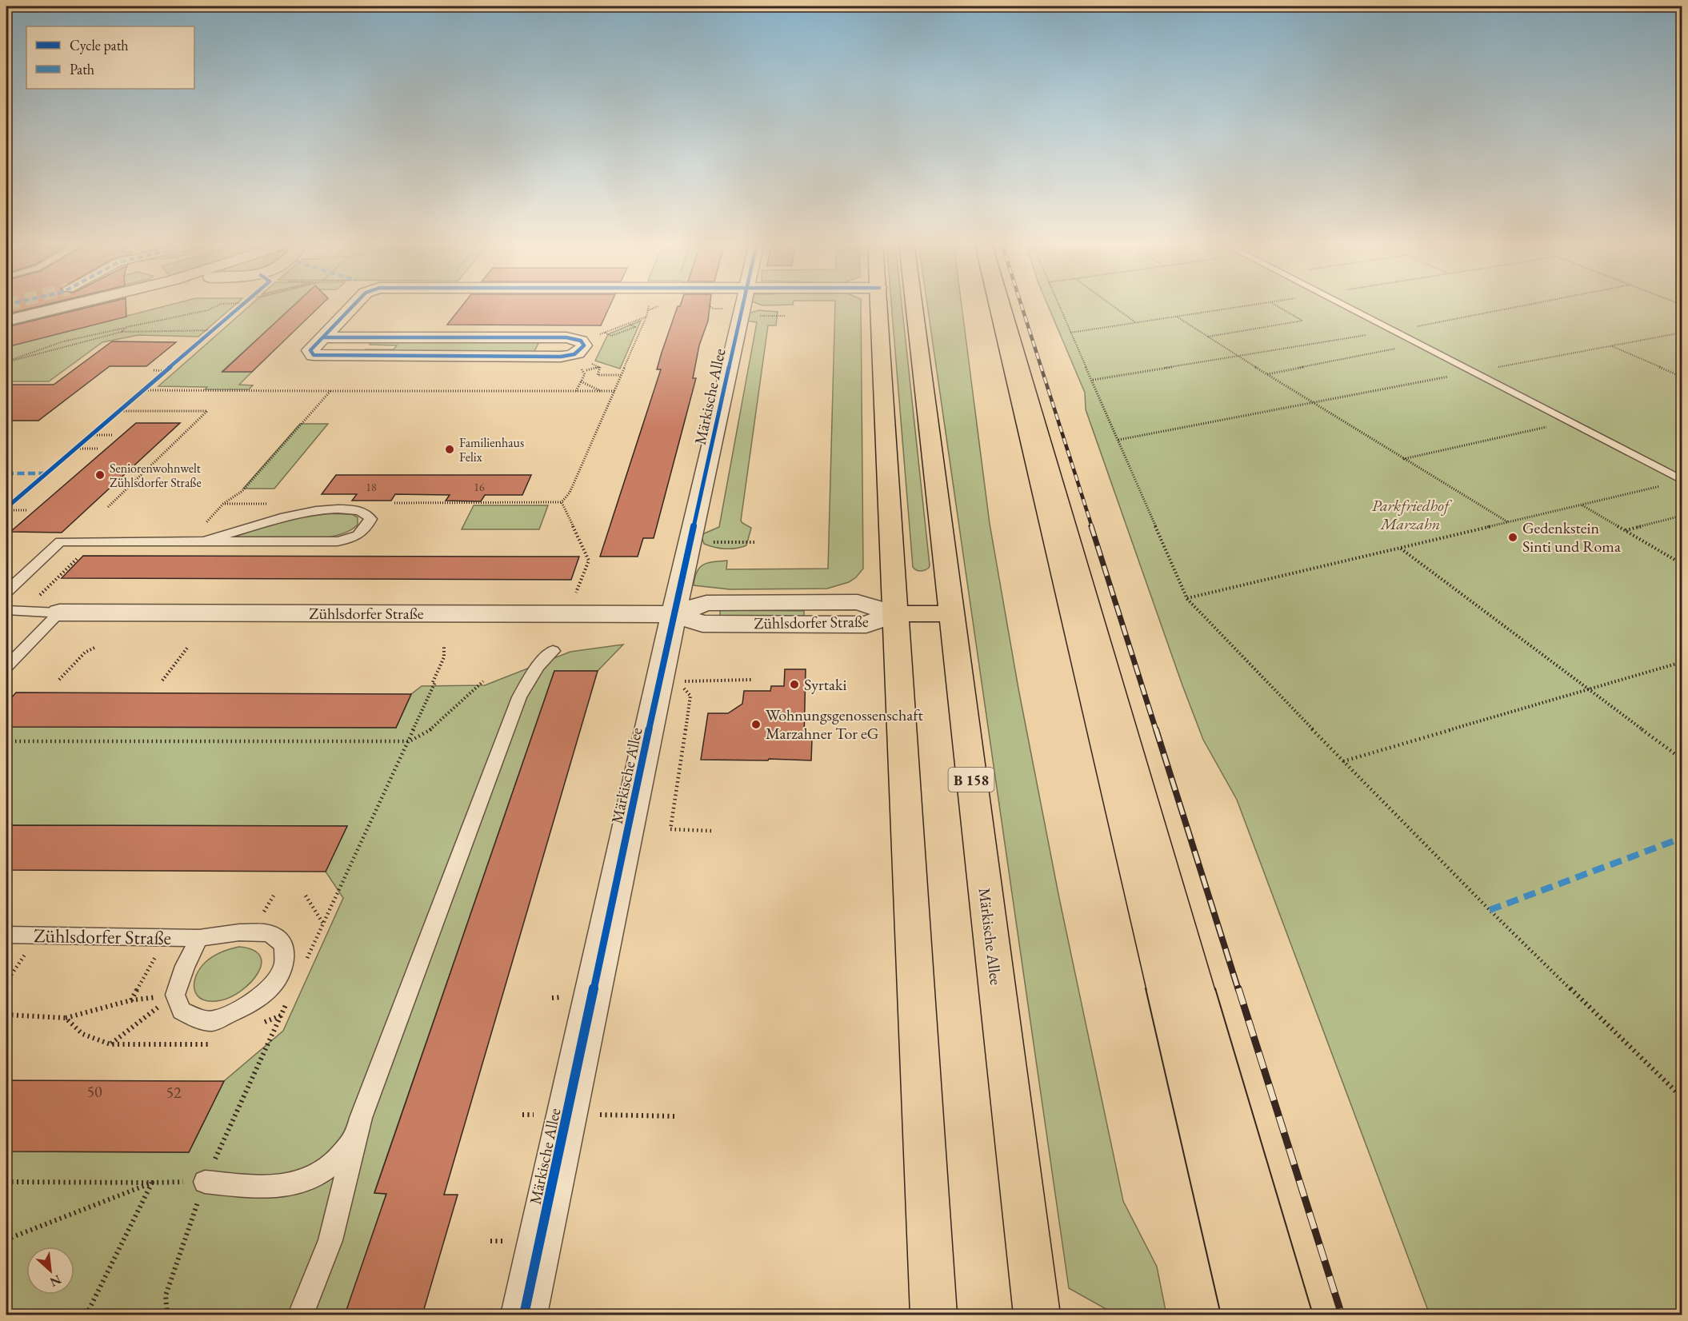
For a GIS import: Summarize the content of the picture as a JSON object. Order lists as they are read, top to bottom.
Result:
{
  "streets": {
    "main road": ["Märkische Allee", "B 158"],
    "street": ["Zühlsdorfer Straße"]
  },
  "crossings": [
    ["Märkische Allee", "Zühlsdorfer Straße"]
  ],
  "parks": ["Parkfriedhof Marzahn"],
  "places": [
    "Familienhaus Felix",
    "Seniorenwohnwelt Zühlsdorfer Straße",
    "Gedenkstein Sinti und Roma",
    "Syrtaki",
    "Wohnungsgenossenschaft Marzahner Tor eG"
  ],
  "house_numbers": [
    "18",
    "16",
    "50",
    "52"
  ],
  "legend": ["Cycle path", "Path"],
  "north": "bottom right"
}
